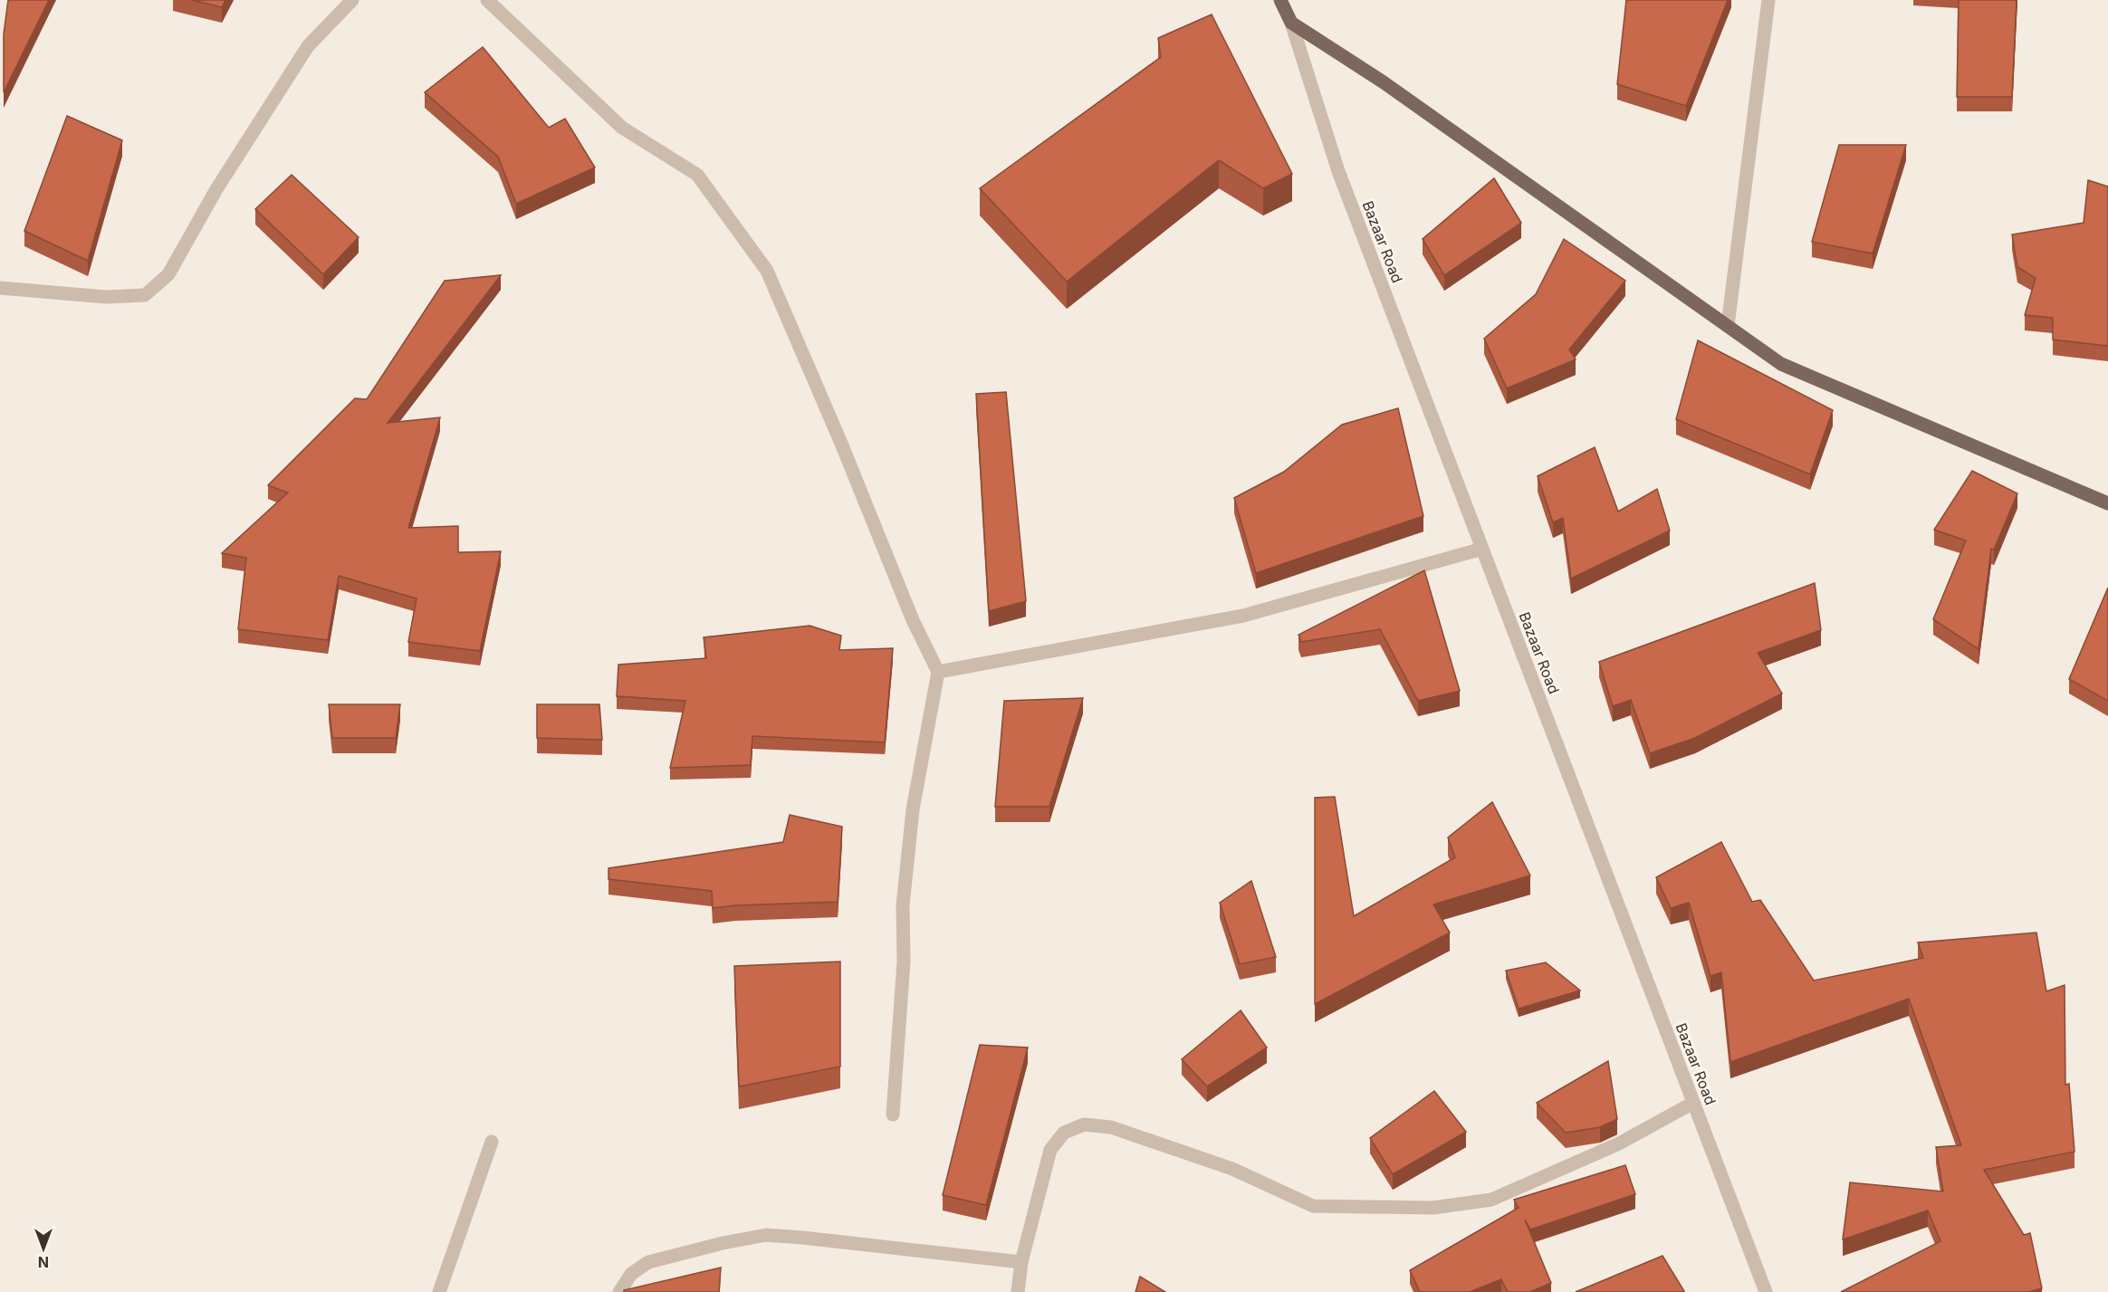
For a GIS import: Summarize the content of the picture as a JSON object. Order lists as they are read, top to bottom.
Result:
{
  "streets": {
    "street": ["Bazaar Road"]
  },
  "north": "bottom"
}
